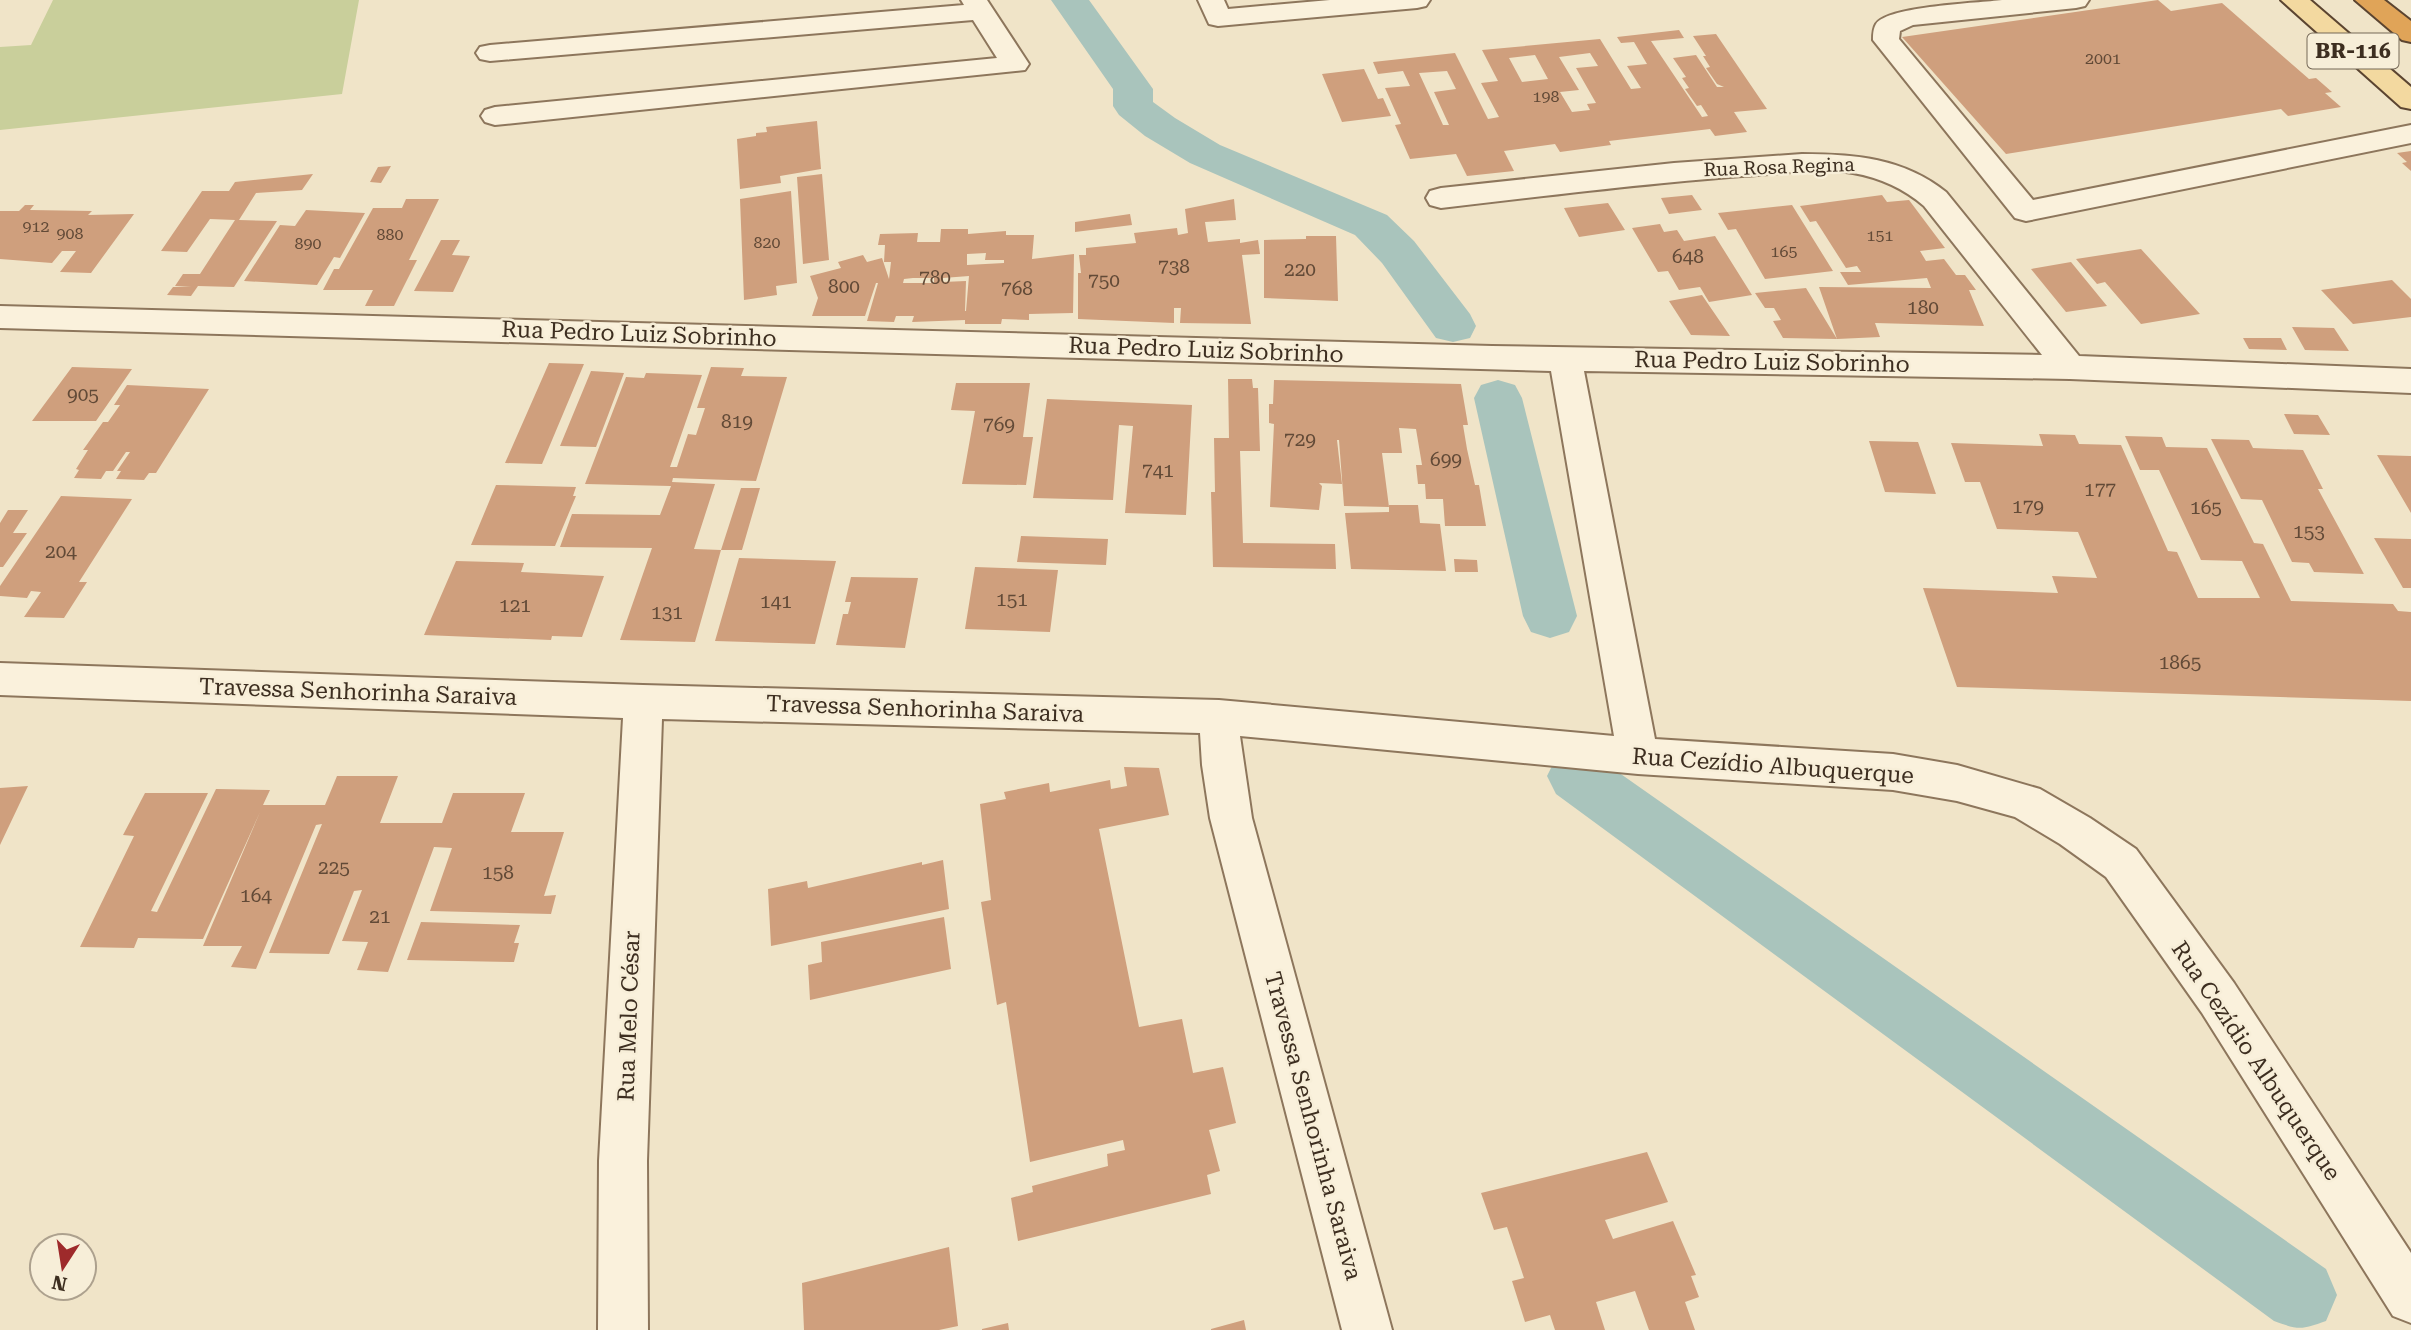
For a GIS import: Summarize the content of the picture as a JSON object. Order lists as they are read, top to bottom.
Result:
{
  "streets": {
    "highway": ["BR-116"],
    "street": [
      "Rua Rosa Regina",
      "Rua Pedro Luiz Sobrinho",
      "Travessa Senhorinha Saraiva",
      "Rua Cezídio Albuquerque",
      "Rua Melo César"
    ]
  },
  "crossings": [
    ["Rua Rosa Regina", "Rua Pedro Luiz Sobrinho"],
    ["Travessa Senhorinha Saraiva", "Rua Cezídio Albuquerque"],
    ["Travessa Senhorinha Saraiva", "Rua Melo César"]
  ],
  "house_numbers": [
    "2001",
    "198",
    "912",
    "908",
    "880",
    "151",
    "820",
    "890",
    "165",
    "648",
    "738",
    "220",
    "780",
    "750",
    "800",
    "768",
    "180",
    "905",
    "819",
    "769",
    "729",
    "699",
    "741",
    "177",
    "179",
    "165",
    "153",
    "204",
    "151",
    "141",
    "121",
    "131",
    "1865",
    "225",
    "158",
    "164",
    "21"
  ],
  "north": "bottom"
}
